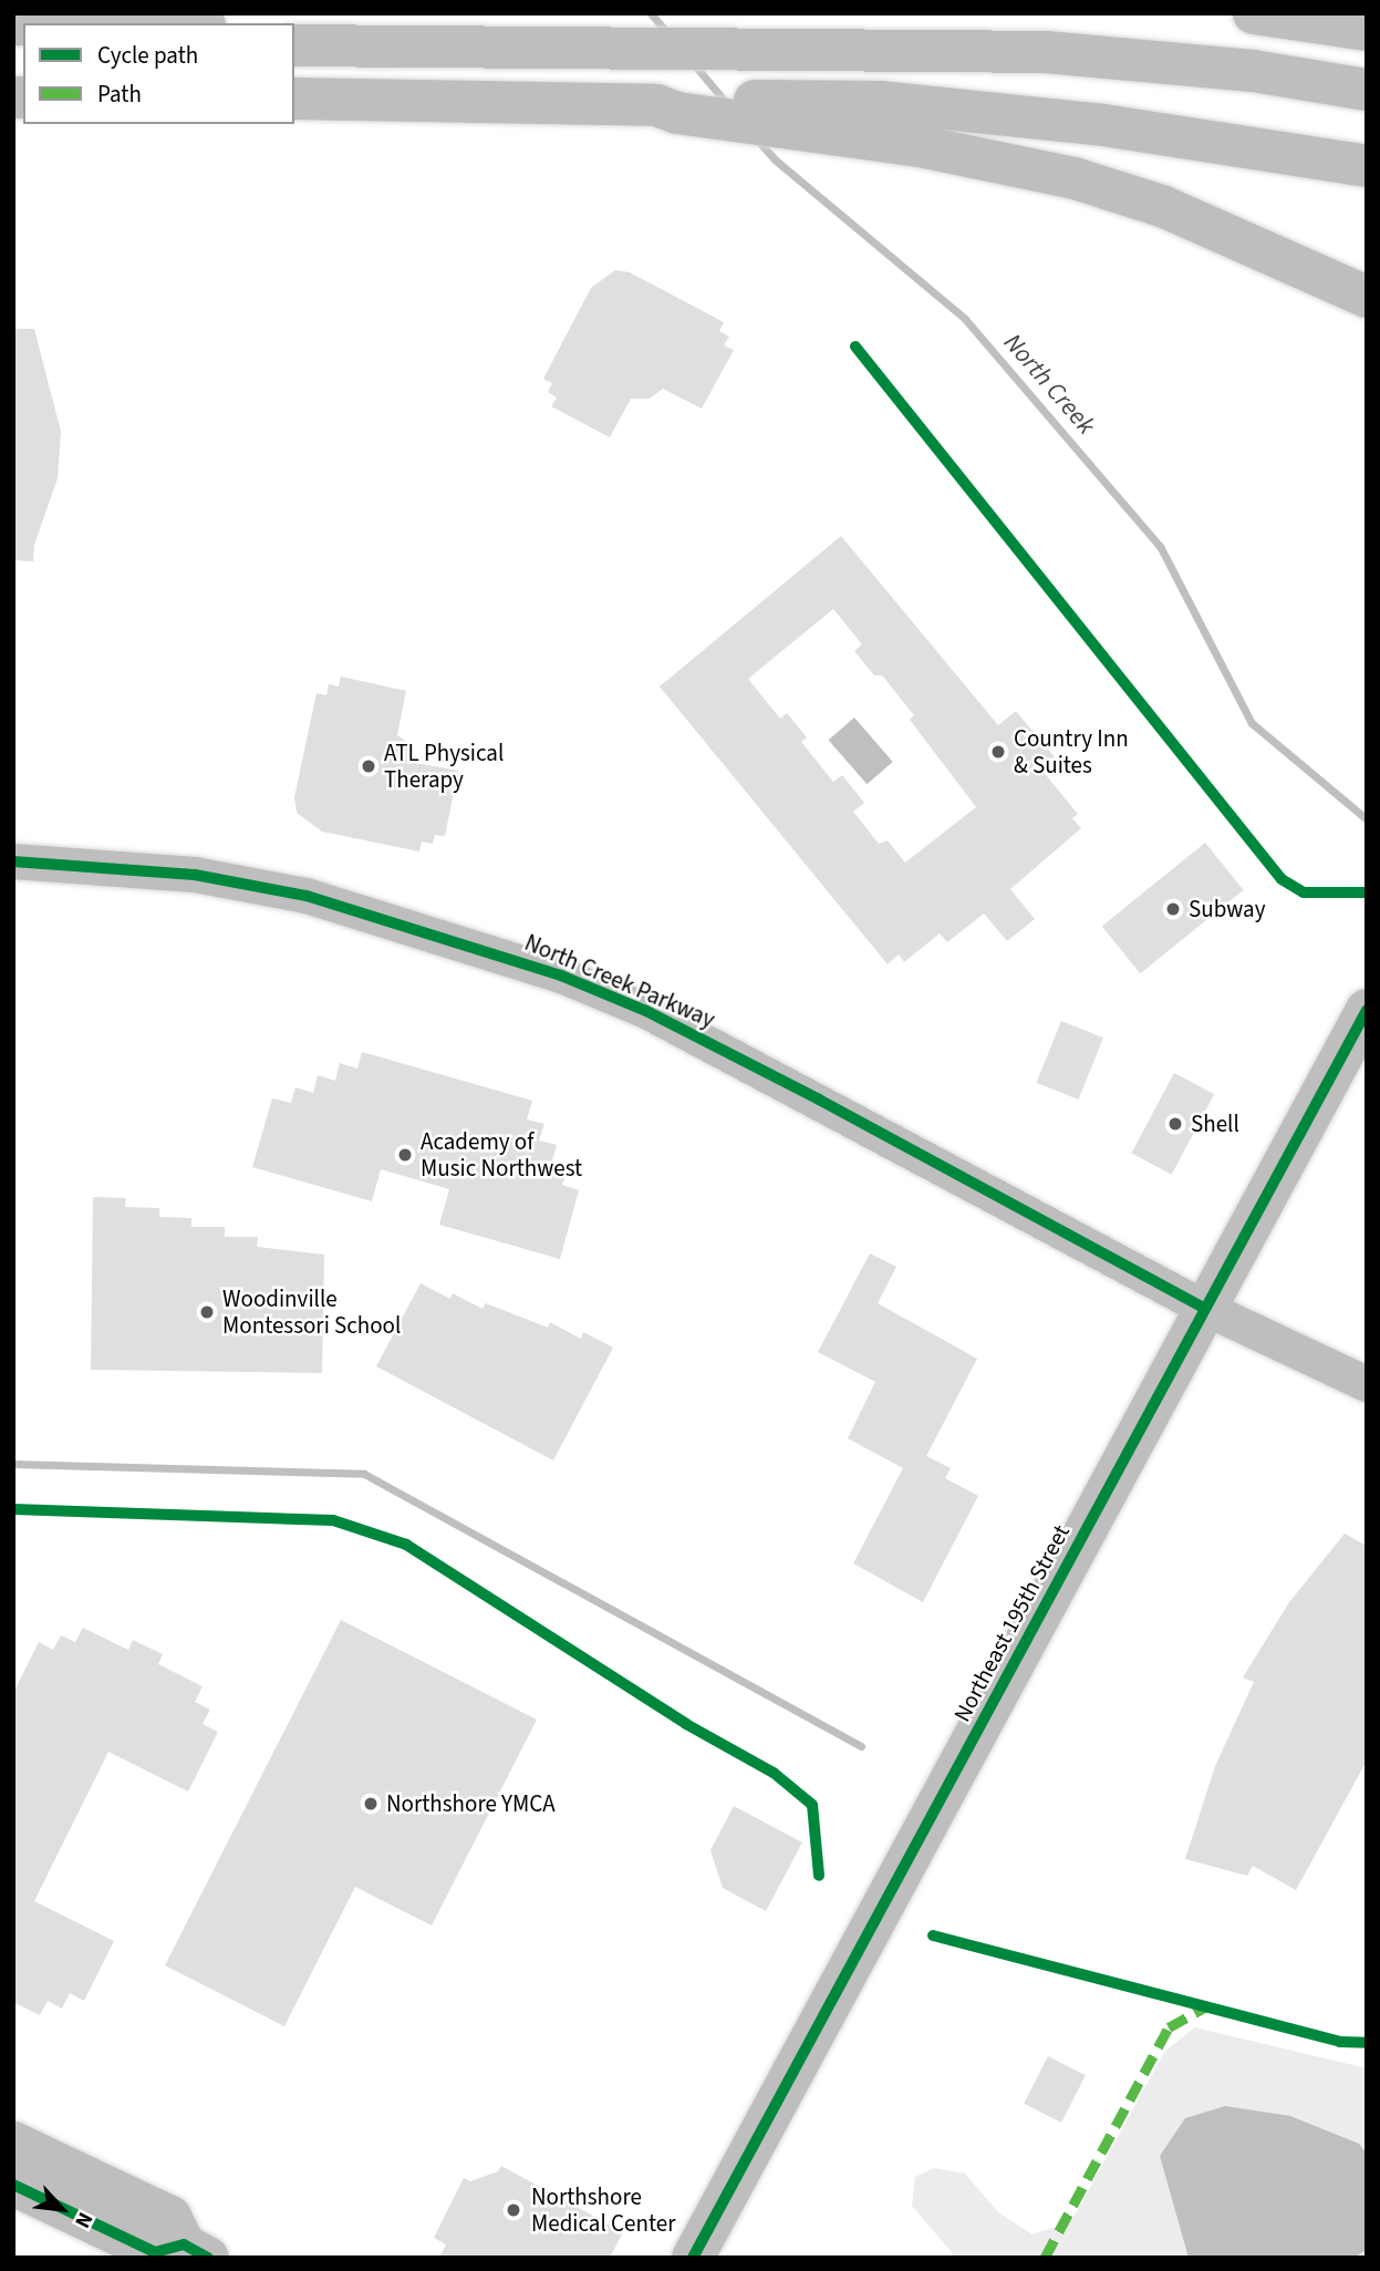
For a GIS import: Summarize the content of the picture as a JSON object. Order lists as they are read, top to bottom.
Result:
{
  "streets": {
    "main road": ["Northeast 195th Street"],
    "street": ["North Creek Parkway"]
  },
  "crossings": [
    ["North Creek Parkway", "Northeast 195th Street"]
  ],
  "water": ["North Creek"],
  "places": [
    "Country Inn & Suites",
    "ATL Physical Therapy",
    "Subway",
    "Shell",
    "Academy of Music Northwest",
    "Woodinville Montessori School",
    "Northshore YMCA",
    "Northshore Medical Center"
  ],
  "legend": ["Cycle path", "Path"],
  "north": "bottom right"
}
